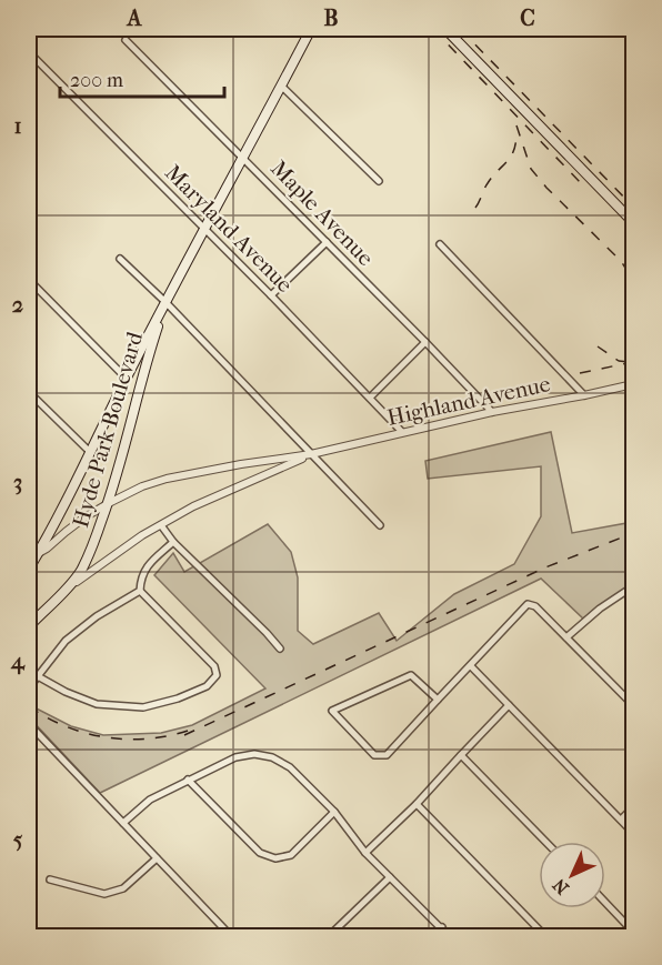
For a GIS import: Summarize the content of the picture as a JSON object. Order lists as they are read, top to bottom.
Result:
{
  "streets": {
    "main road": ["Hyde Park Boulevard"],
    "street": ["Maple Avenue", "Maryland Avenue", "Highland Avenue"]
  },
  "crossings": [
    ["Maple Avenue", "Highland Avenue"],
    ["Maple Avenue", "Hyde Park Boulevard"],
    ["Maryland Avenue", "Highland Avenue"],
    ["Maryland Avenue", "Hyde Park Boulevard"],
    ["Highland Avenue", "Hyde Park Boulevard"]
  ],
  "scale_bar": "200 m",
  "north": "bottom left",
  "grid": {
    "columns": ["A", "B", "C"],
    "rows": [
      "1",
      "2",
      "3",
      "4",
      "5"
    ]
  }
}
